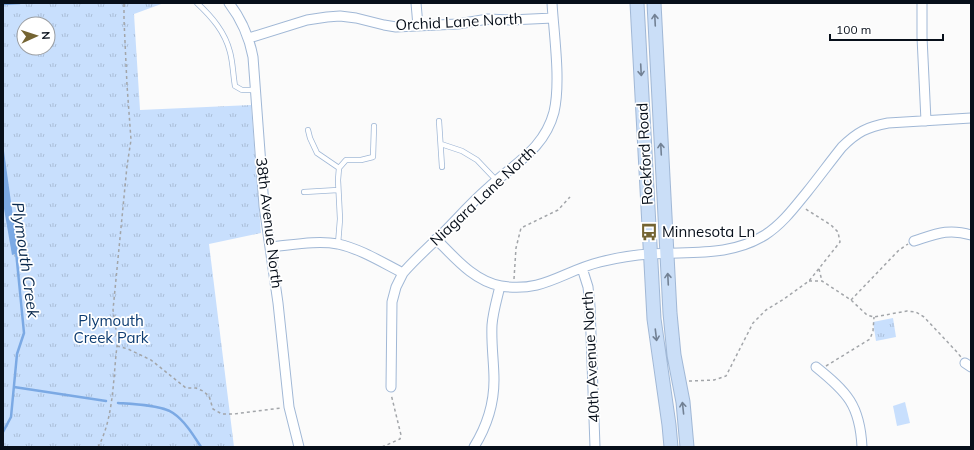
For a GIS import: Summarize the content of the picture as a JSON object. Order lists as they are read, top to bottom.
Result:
{
  "streets": {
    "main road": ["Rockford Road"],
    "street": [
      "Orchid Lane North",
      "Niagara Lane North",
      "38th Avenue North",
      "40th Avenue North"
    ]
  },
  "crossings": [
    ["Orchid Lane North", "Niagara Lane North"],
    ["Orchid Lane North", "38th Avenue North"]
  ],
  "water": ["Plymouth Creek"],
  "parks": ["Plymouth Creek Park"],
  "places": {
    "bus stop": ["Minnesota Ln"]
  },
  "scale_bar": "100 m",
  "north": "right"
}
